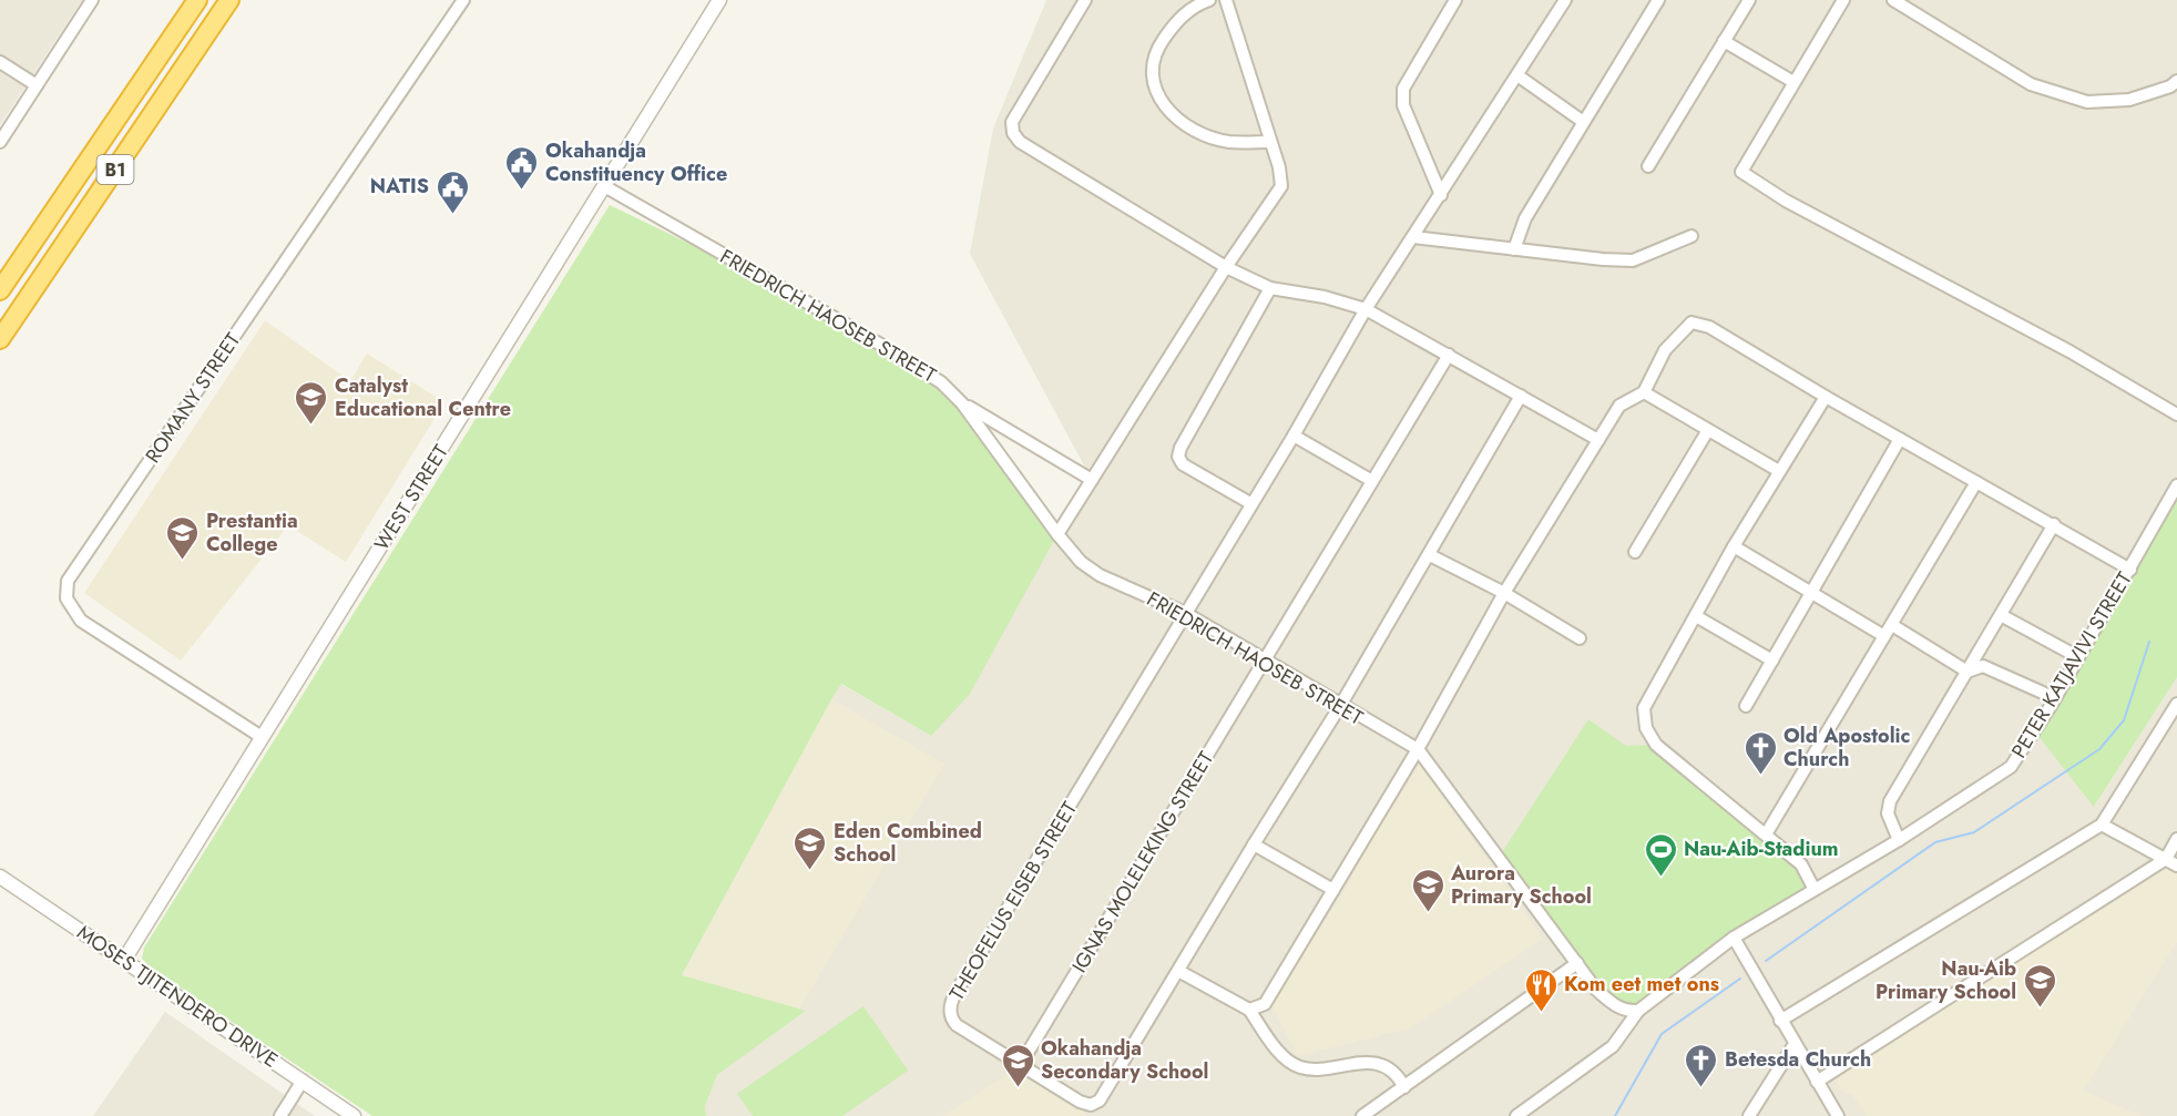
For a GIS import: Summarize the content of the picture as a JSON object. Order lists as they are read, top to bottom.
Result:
{
  "streets": {
    "highway": ["B1"],
    "street": [
      "FRIEDRICH HAOSEB STREET",
      "ROMANY STREET",
      "WEST STREET",
      "PETER KATJAVIVI STREET",
      "IGNAS MOLELEKING STREET",
      "THEOFELUS EISEB STREET",
      "MOSES TJITENDERO DRIVE"
    ]
  },
  "crossings": [
    ["FRIEDRICH HAOSEB STREET", "WEST STREET"],
    ["FRIEDRICH HAOSEB STREET", "PETER KATJAVIVI STREET"],
    ["FRIEDRICH HAOSEB STREET", "IGNAS MOLELEKING STREET"],
    ["FRIEDRICH HAOSEB STREET", "THEOFELUS EISEB STREET"],
    ["ROMANY STREET", "WEST STREET"],
    ["WEST STREET", "MOSES TJITENDERO DRIVE"],
    ["IGNAS MOLELEKING STREET", "THEOFELUS EISEB STREET"]
  ],
  "places": {
    "public building": ["Okahandja Constituency Office", "NATIS"],
    "school or university": [
      "Catalyst Educational Centre",
      "Prestantia College",
      "Eden Combined School",
      "Aurora Primary School",
      "Nau-Aib Primary School",
      "Okahandja Secondary School"
    ],
    "church": ["Old Apostolic Church", "Betesda Church"],
    "sports": ["Nau-Aib-Stadium"],
    "restaurant": ["Kom eet met ons"]
  }
}
